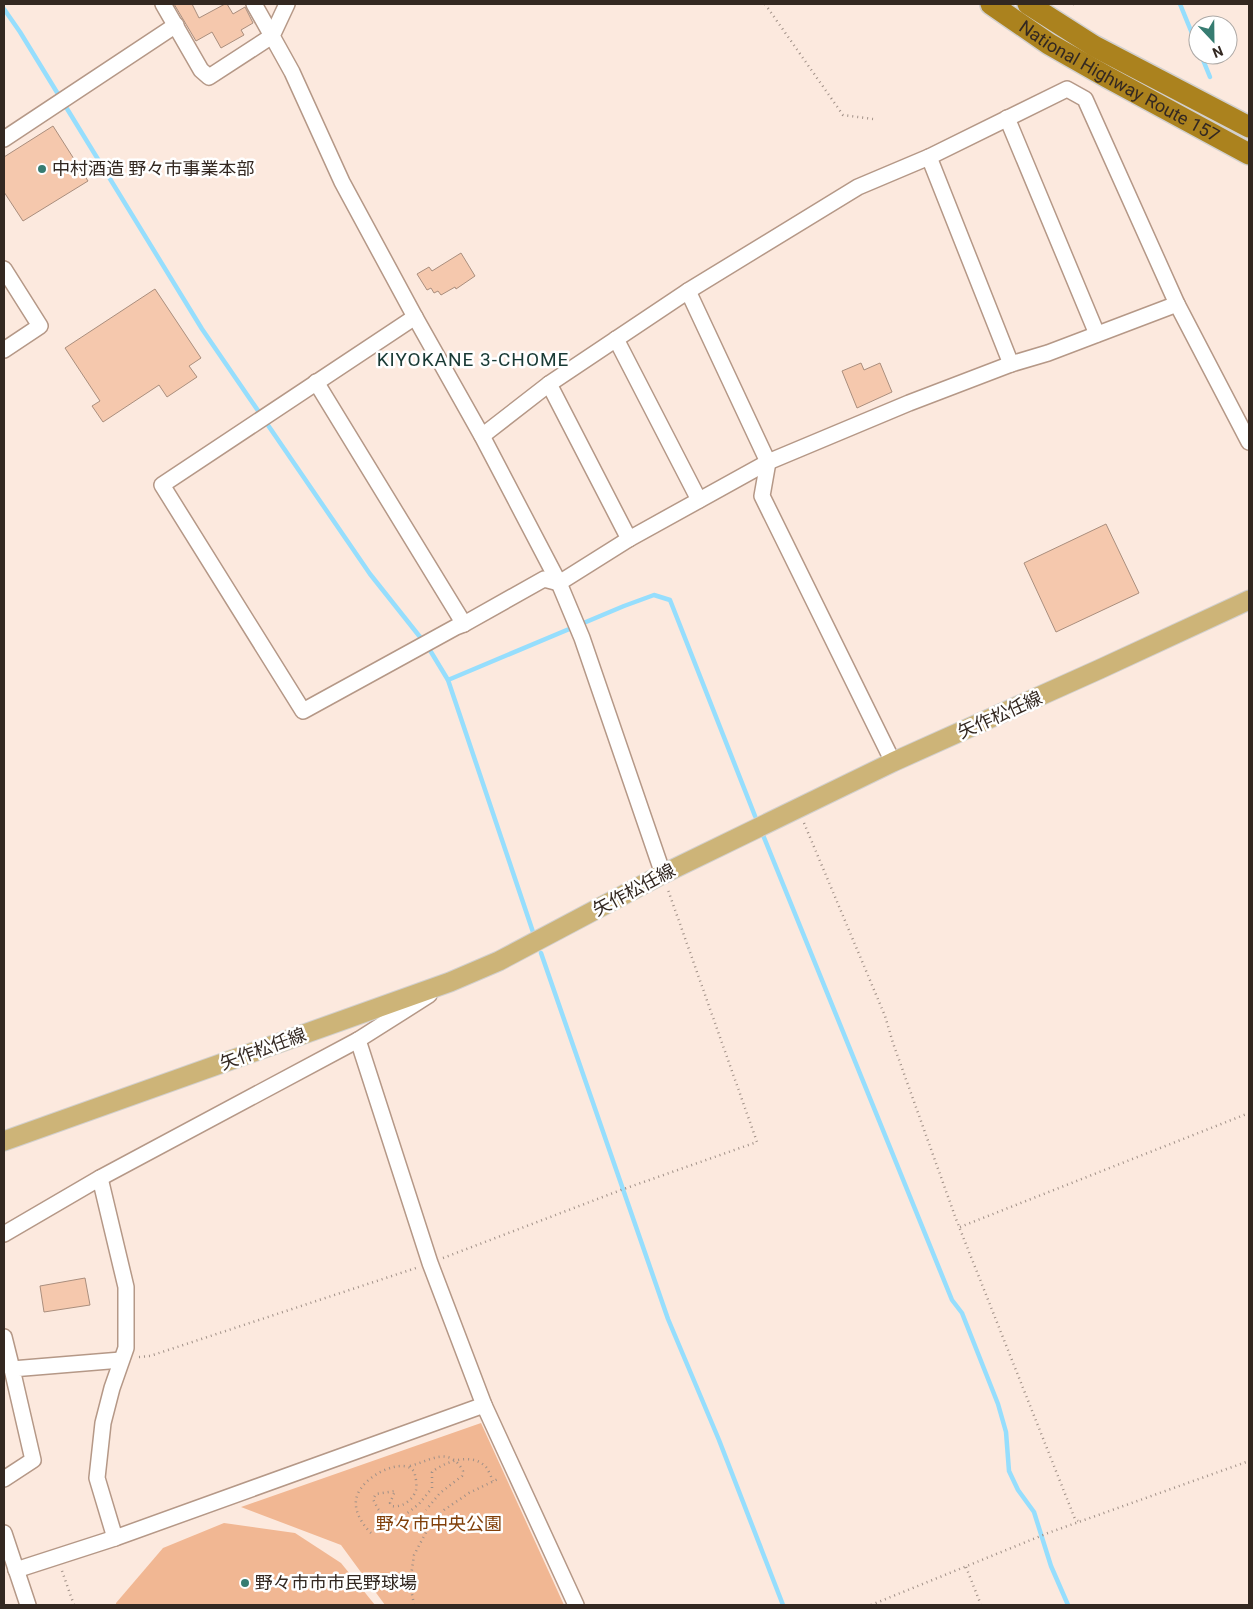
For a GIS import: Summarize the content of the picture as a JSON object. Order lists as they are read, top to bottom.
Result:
{
  "streets": {
    "highway": ["National Highway Route 157"],
    "main road": ["矢作松任線"]
  },
  "districts": ["KIYOKANE 3-CHOME"],
  "parks": ["野々市中央公園"],
  "places": ["中村酒造 野々市事業本部", "野々市市市民野球場"],
  "north": "bottom"
}
